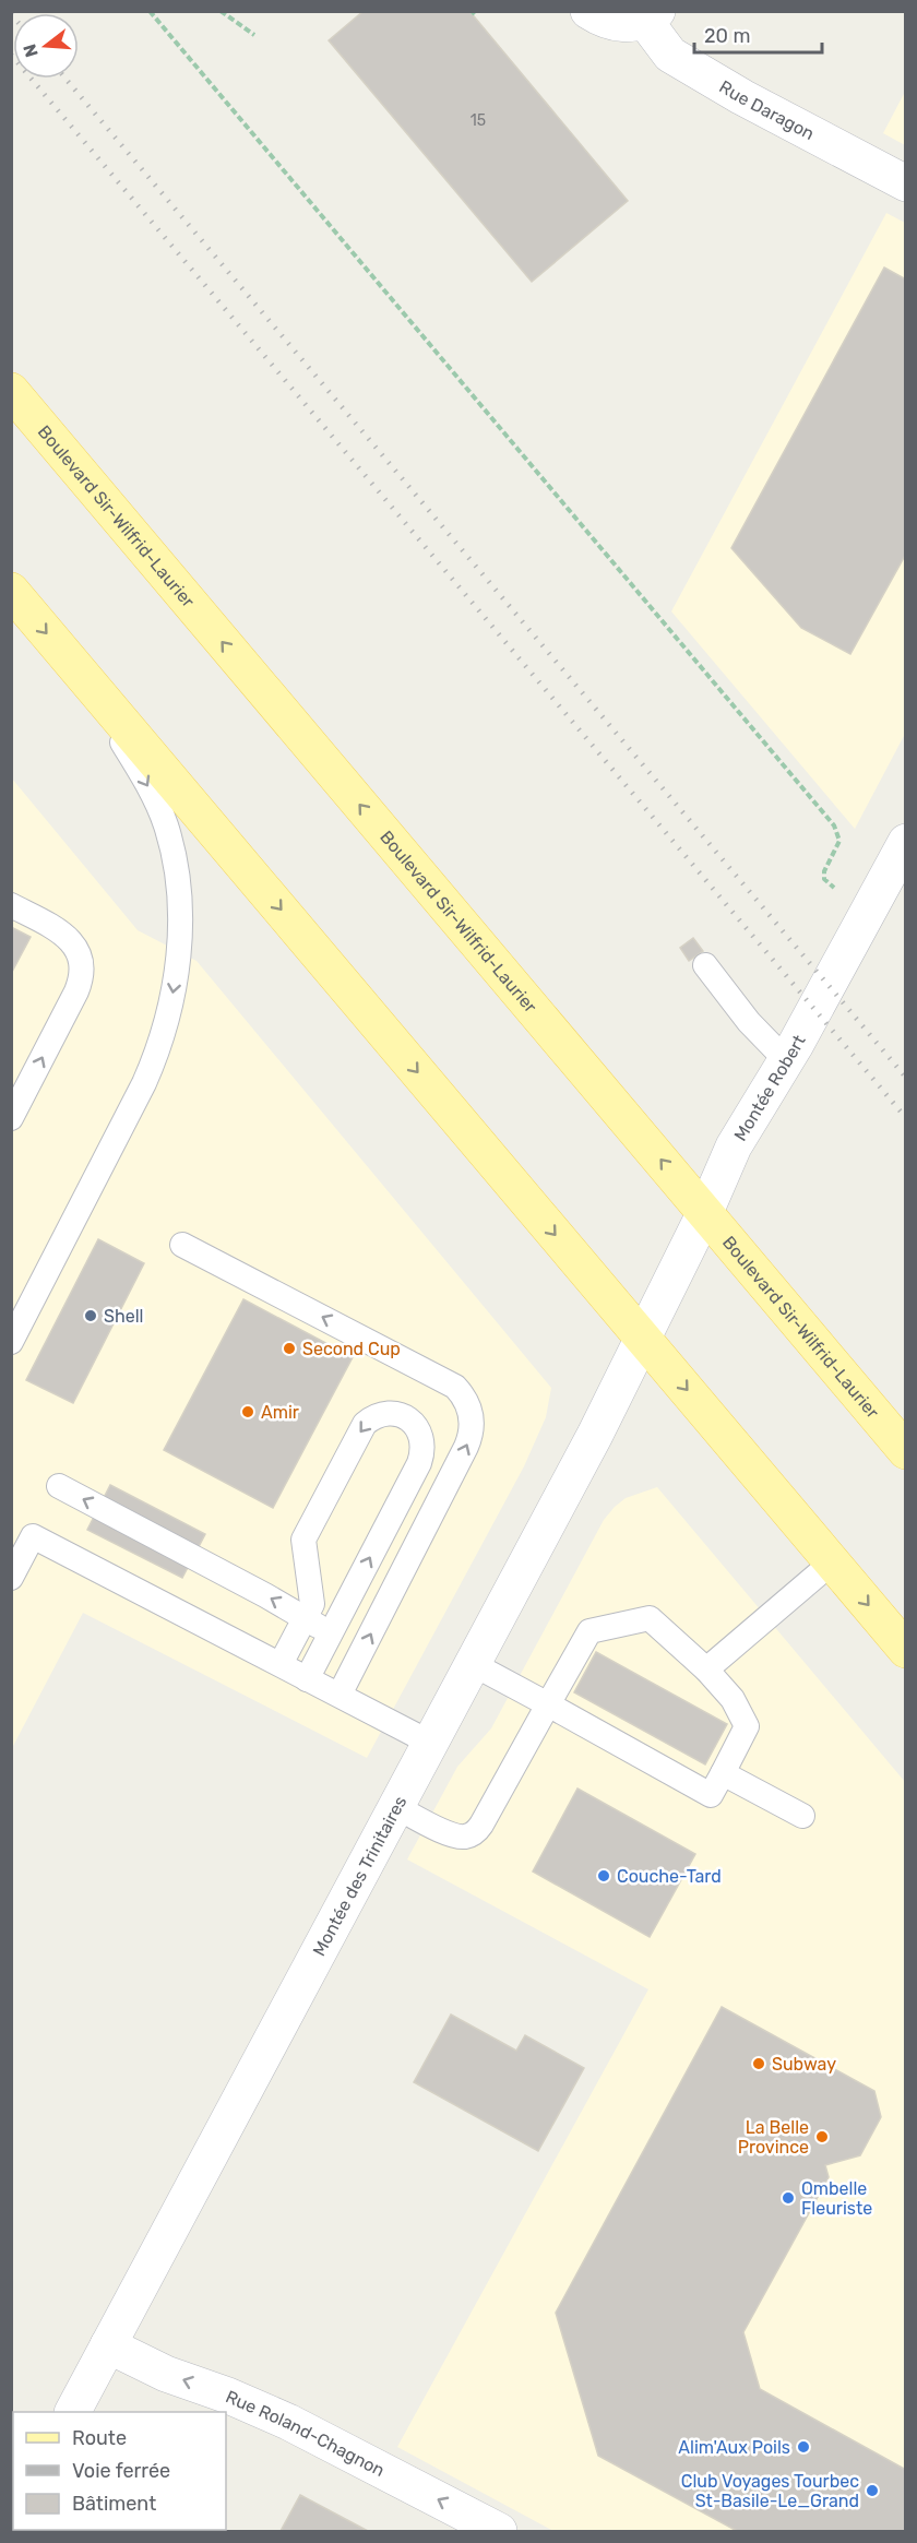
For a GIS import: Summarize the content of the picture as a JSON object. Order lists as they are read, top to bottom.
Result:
{
  "streets": {
    "main road": ["Boulevard Sir-Wilfrid-Laurier"],
    "street": [
      "Rue Daragon",
      "Montée Robert",
      "Montée des Trinitaires",
      "Rue Roland-Chagnon"
    ]
  },
  "crossings": [
    ["Boulevard Sir-Wilfrid-Laurier", "Montée Robert"],
    ["Montée Robert", "Montée des Trinitaires"],
    ["Montée des Trinitaires", "Rue Roland-Chagnon"]
  ],
  "one_way": ["Rue Roland-Chagnon"],
  "places": [
    "Shell",
    "Second Cup",
    "Amir",
    "Couche-Tard",
    "Subway",
    "La Belle Province",
    "Ombelle Fleuriste",
    "Alim'Aux Poils",
    "Club Voyages Tourbec St-Basile-Le_Grand"
  ],
  "house_numbers": ["15"],
  "legend": ["Route", "Voie ferrée", "Bâtiment"],
  "scale_bar": "20 m",
  "north": "left"
}
